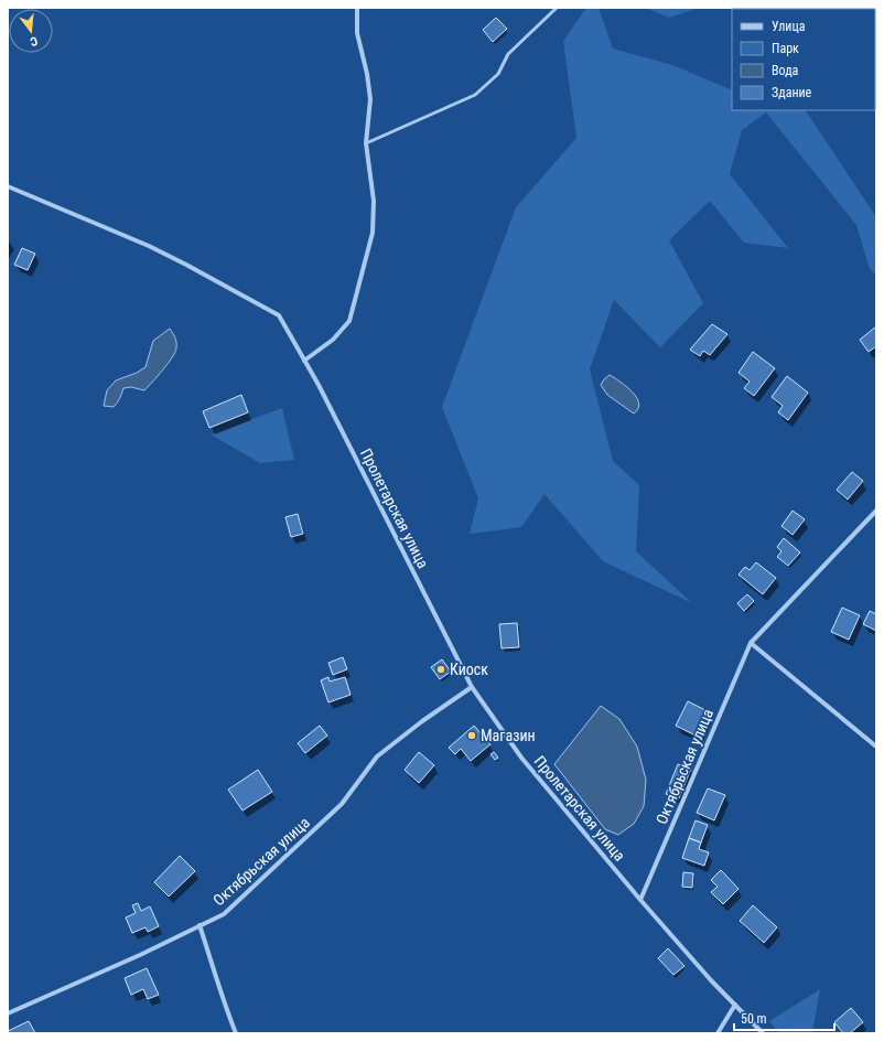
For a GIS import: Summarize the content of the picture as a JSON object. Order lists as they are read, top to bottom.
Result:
{
  "streets": {
    "street": ["Пролетарская улица", "Октябрьская улица"]
  },
  "crossings": [
    ["Пролетарская улица", "Октябрьская улица"]
  ],
  "places": ["Киоск", "Магазин"],
  "legend": [
    "Улица",
    "Парк",
    "Вода",
    "Здание"
  ],
  "scale_bar": "50 m",
  "north": "bottom"
}
